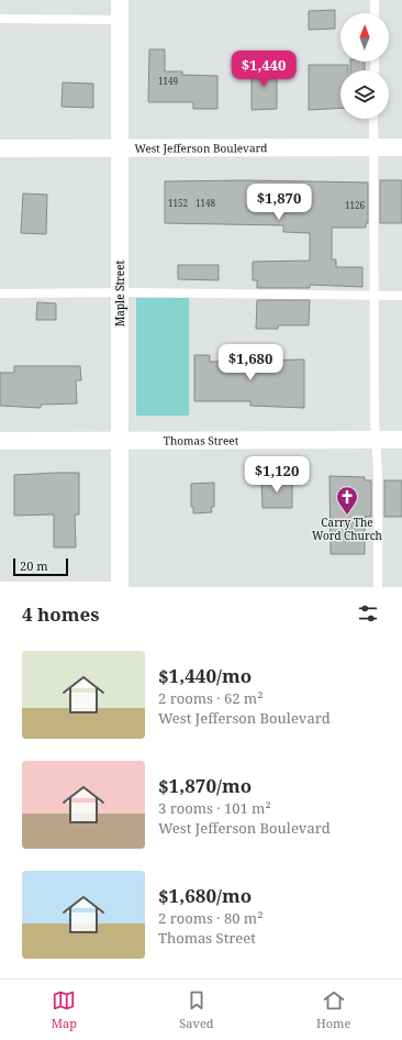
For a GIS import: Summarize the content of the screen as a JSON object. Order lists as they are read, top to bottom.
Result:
{
  "streets": {
    "street": ["West Jefferson Boulevard", "Maple Street", "Thomas Street"]
  },
  "crossings": [
    ["West Jefferson Boulevard", "Maple Street"],
    ["Maple Street", "Thomas Street"]
  ],
  "places": {
    "church": ["Carry The Word Church"]
  },
  "house_numbers": [
    "1149",
    "1152",
    "1148",
    "1126"
  ],
  "scale_bar": "20 m",
  "north": "top",
  "page": {
    "price": [
      "$1,440",
      "$1,870",
      "$1,680",
      "$1,120"
    ],
    "scale": "20 m",
    "heading": "4 homes",
    "list": [
      {
        "name": "$1,440/mo",
        "note": "2 rooms · 62 m² · West Jefferson Boulevard"
      },
      {
        "name": "$1,870/mo",
        "note": "3 rooms · 101 m² · West Jefferson Boulevard"
      },
      {
        "name": "$1,680/mo",
        "note": "2 rooms · 80 m² · Thomas Street"
      }
    ],
    "tabs": ["Map", "Saved", "Home"]
  }
}
